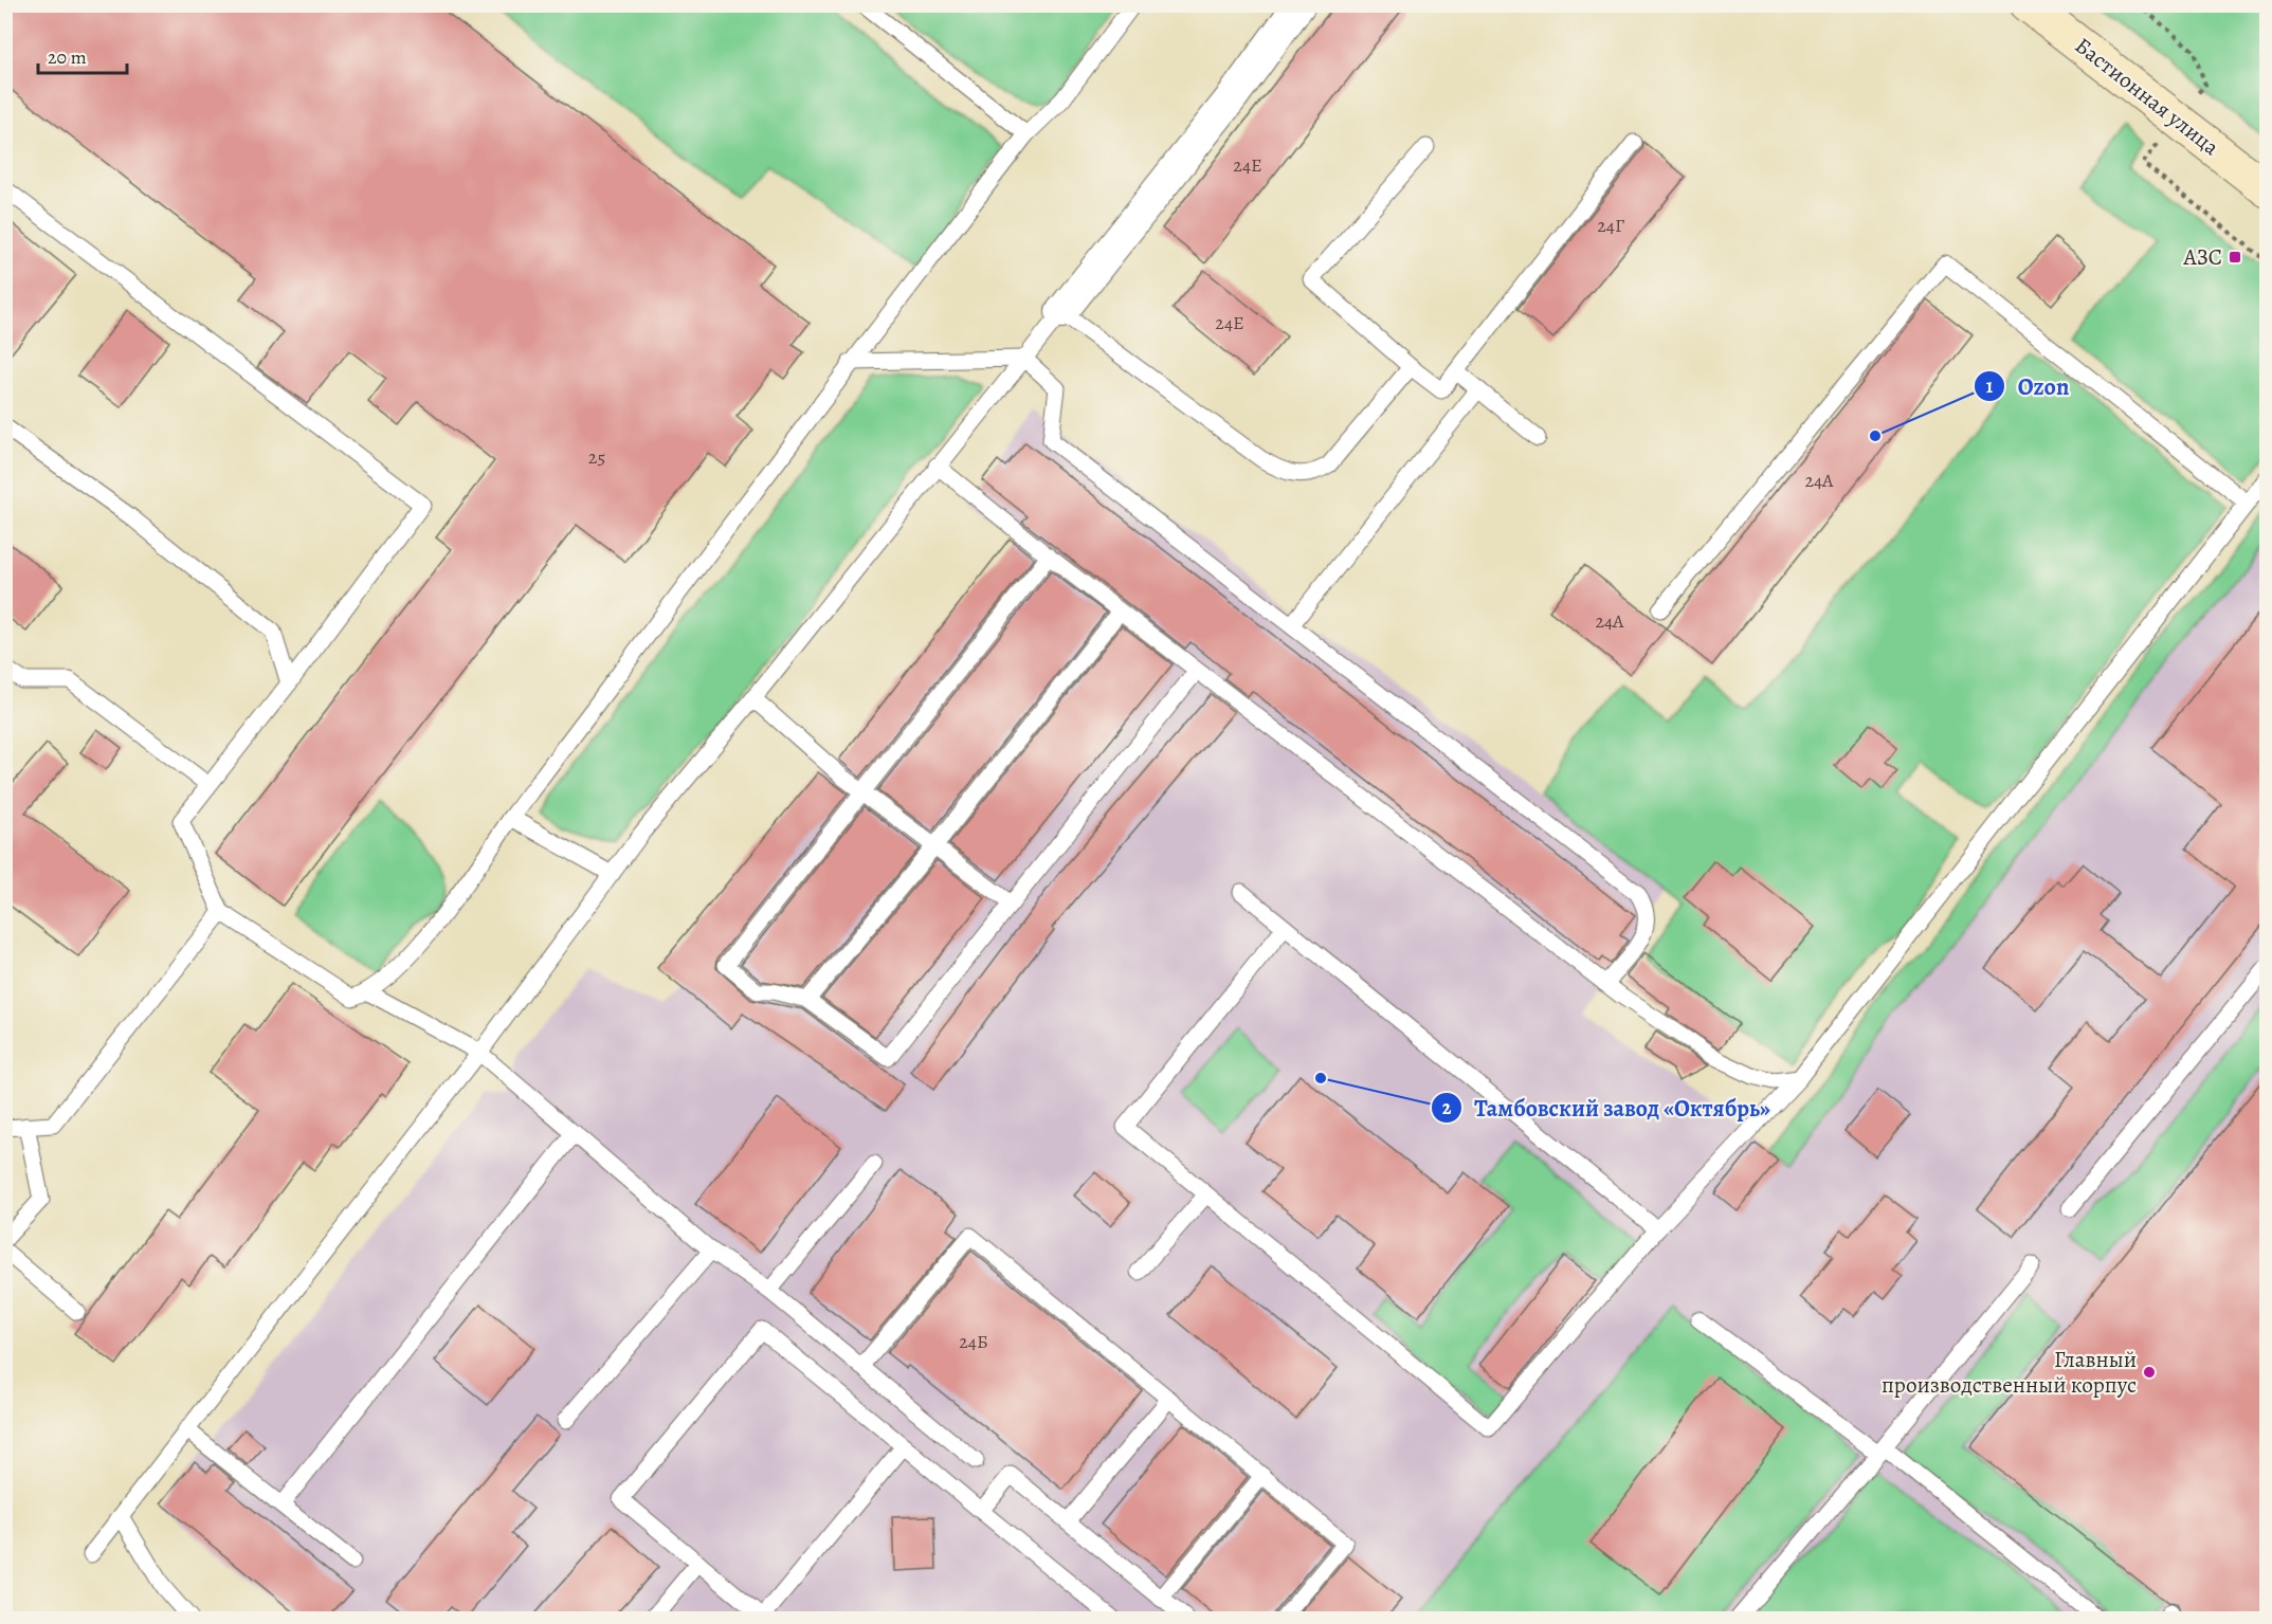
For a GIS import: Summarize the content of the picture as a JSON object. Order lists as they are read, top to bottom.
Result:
{
  "streets": {
    "main road": ["Бастионная улица"]
  },
  "places": {
    "transit": ["АЗС"],
    "other": ["Ozon", "Тамбовский завод «Октябрь»", "Главный производственный корпус"]
  },
  "house_numbers": [
    "24Е",
    "24Г",
    "24Е",
    "25",
    "24А",
    "24А",
    "24Б"
  ],
  "scale_bar": "20 m"
}
